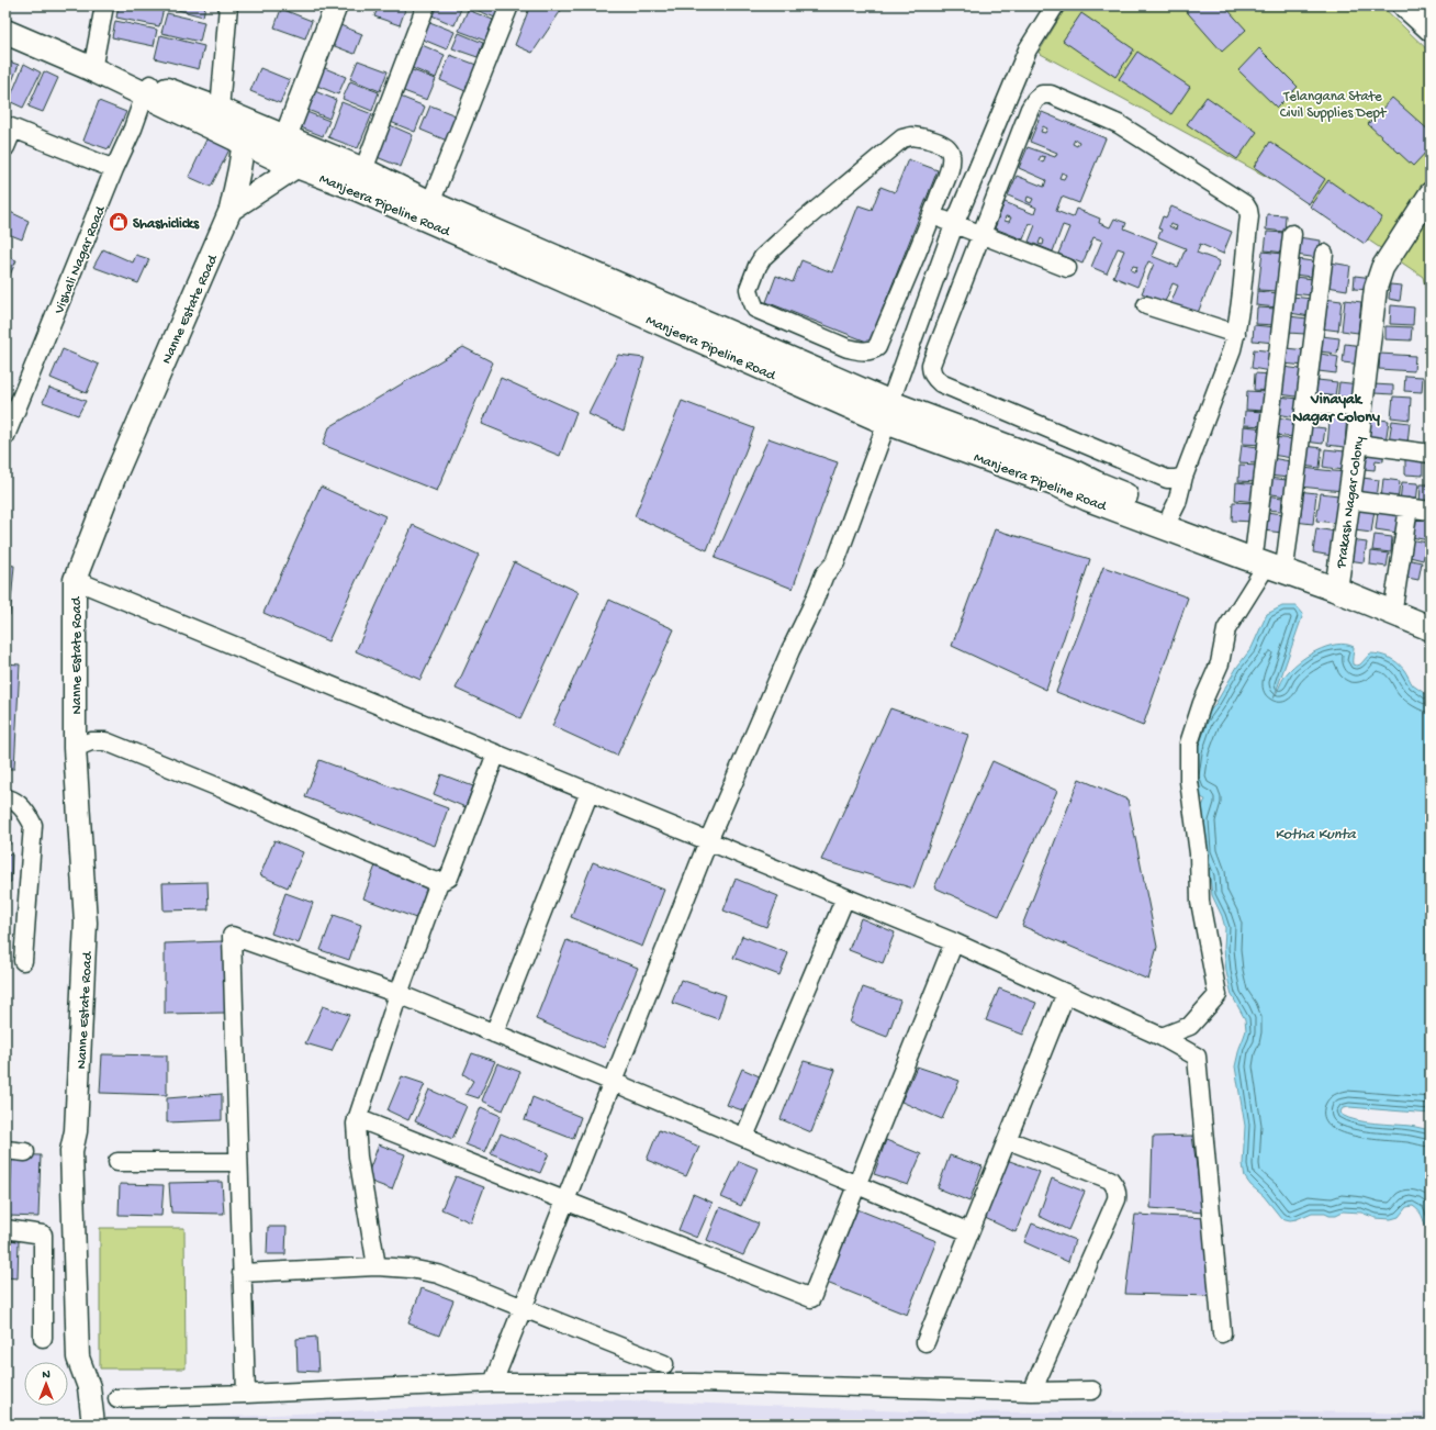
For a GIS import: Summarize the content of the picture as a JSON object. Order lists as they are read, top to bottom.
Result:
{
  "streets": {
    "main road": ["Manjeera Pipeline Road"],
    "street": ["Vishali Nagar Road", "Nanne Estate Road", "Prakash Nagar Colony"]
  },
  "crossings": [
    ["Manjeera Pipeline Road", "Vishali Nagar Road"],
    ["Manjeera Pipeline Road", "Nanne Estate Road"],
    ["Manjeera Pipeline Road", "Prakash Nagar Colony"]
  ],
  "districts": ["Vinayak Nagar Colony"],
  "water": ["Kotha Kunta"],
  "parks": ["Telangana State Civil Supplies Dept"],
  "places": {
    "shop": ["Shashiclicks"]
  },
  "north": "top"
}
